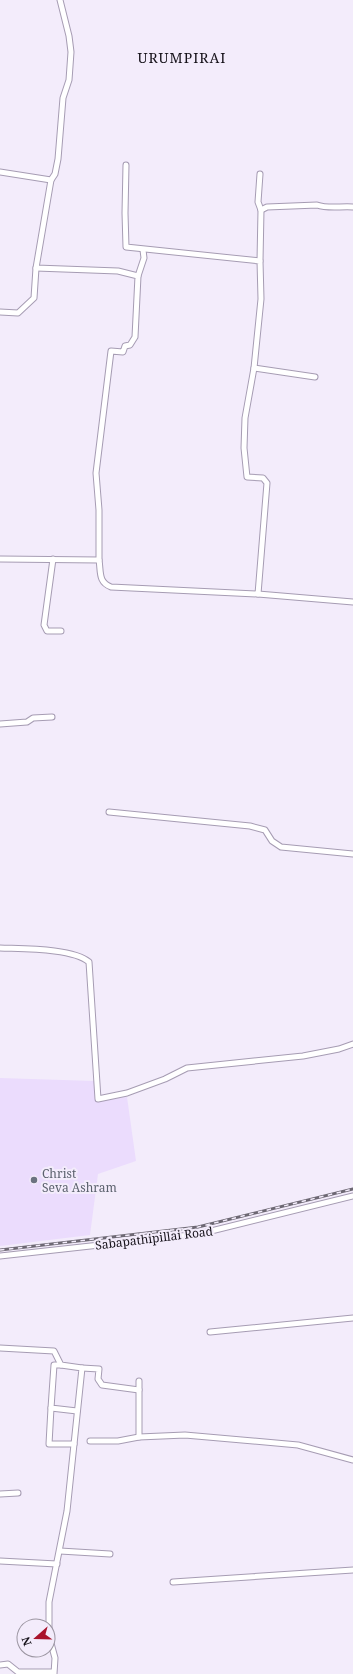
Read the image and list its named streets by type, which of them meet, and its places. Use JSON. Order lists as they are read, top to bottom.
{
  "streets": {
    "street": ["Sabapathipillai Road"]
  },
  "districts": ["URUMPIRAI"],
  "places": ["Christ Seva Ashram"],
  "north": "left"
}
